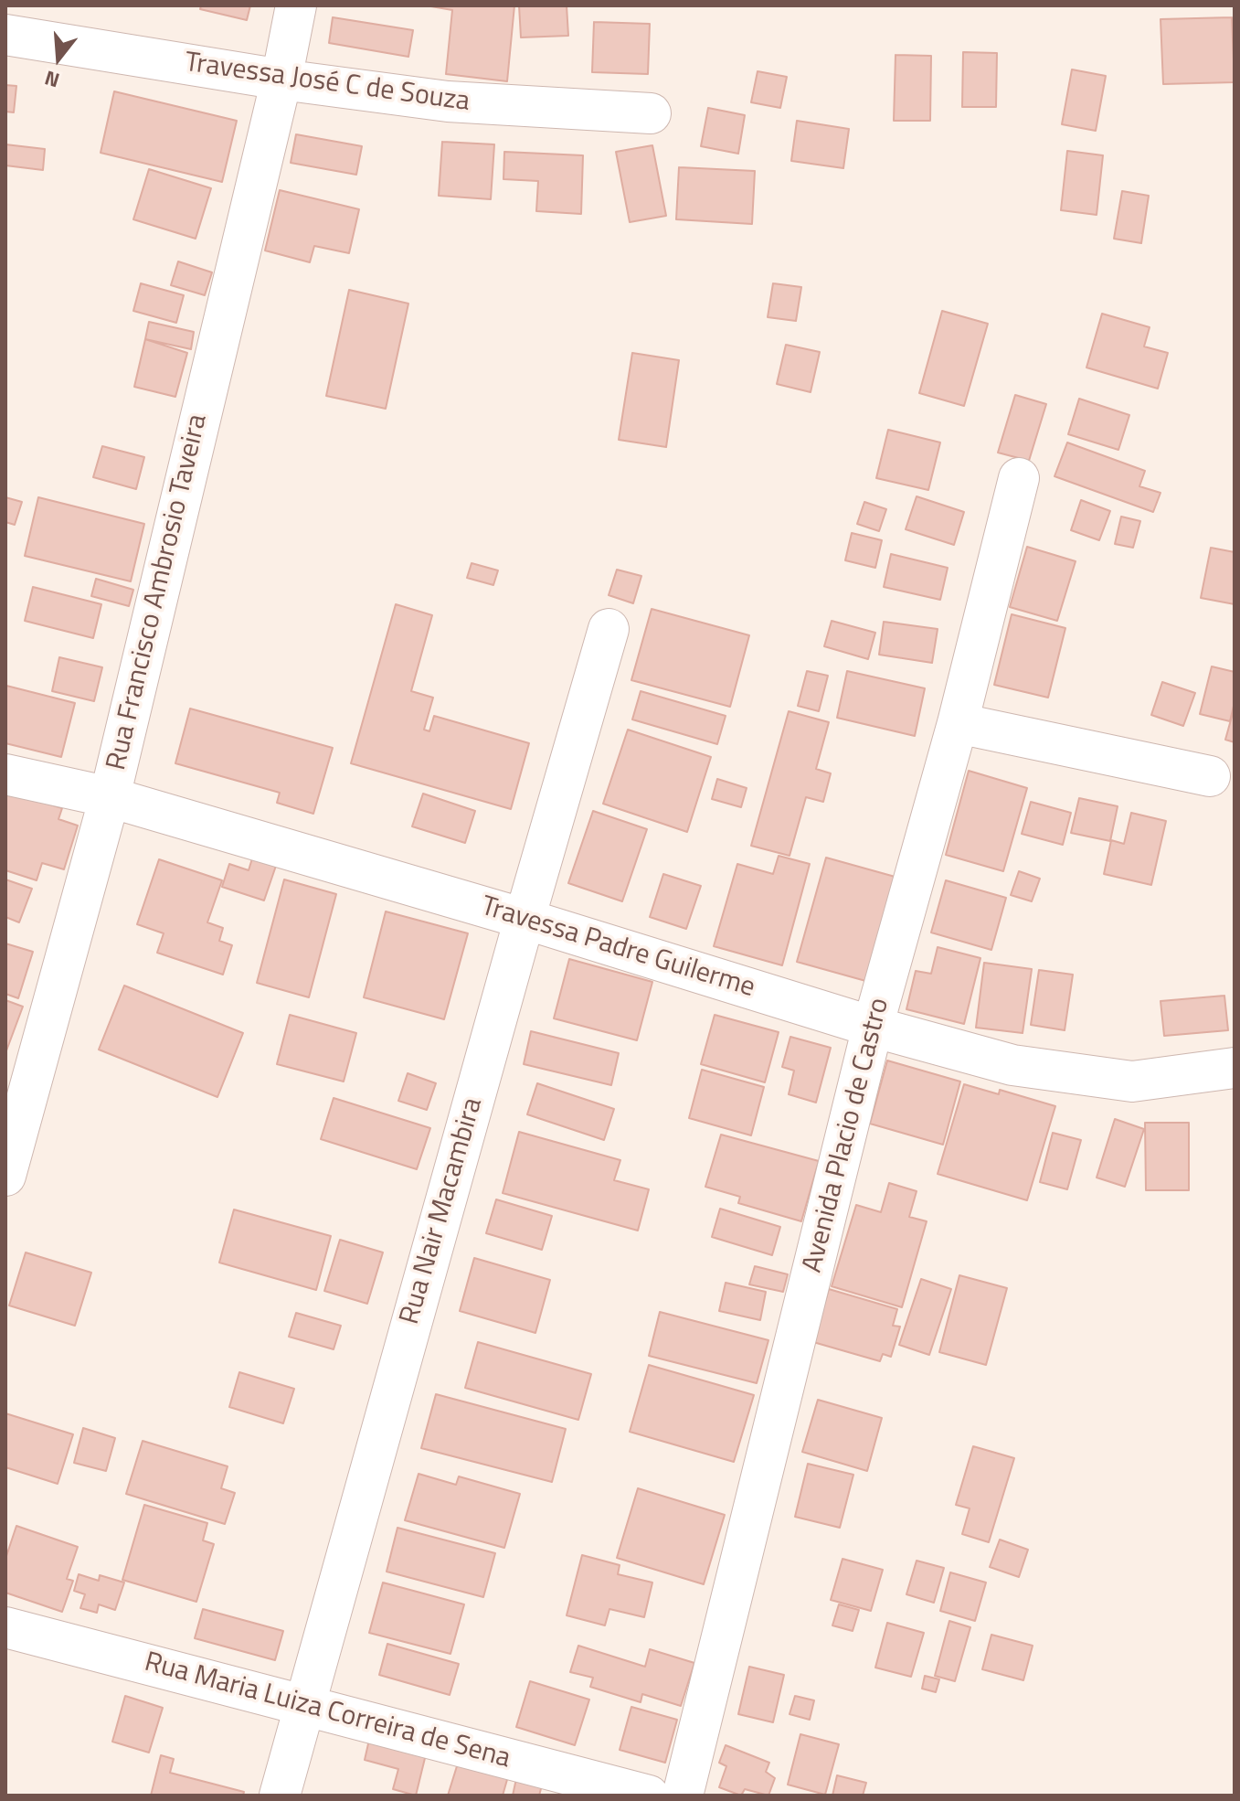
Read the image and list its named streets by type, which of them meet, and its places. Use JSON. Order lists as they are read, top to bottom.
{
  "streets": {
    "street": [
      "Travessa José C de Souza",
      "Rua Francisco Ambrosio Taveira",
      "Travessa Padre Guilerme",
      "Avenida Placio de Castro",
      "Rua Nair Macambira",
      "Rua Maria Luiza Correira de Sena"
    ]
  },
  "crossings": [
    ["Travessa José C de Souza", "Rua Francisco Ambrosio Taveira"],
    ["Rua Francisco Ambrosio Taveira", "Travessa Padre Guilerme"],
    ["Travessa Padre Guilerme", "Avenida Placio de Castro"],
    ["Travessa Padre Guilerme", "Rua Nair Macambira"],
    ["Rua Nair Macambira", "Rua Maria Luiza Correira de Sena"]
  ],
  "north": "bottom"
}
